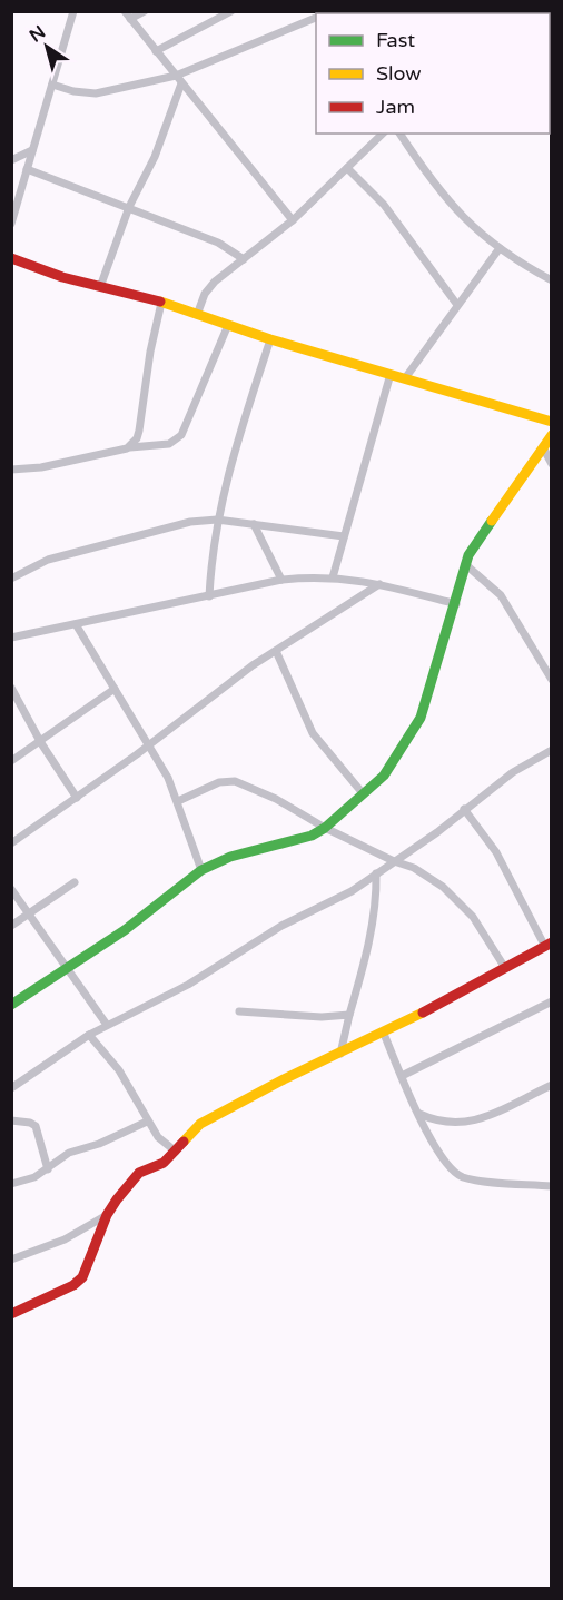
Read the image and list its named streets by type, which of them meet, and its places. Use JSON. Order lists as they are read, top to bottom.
{
  "legend": ["Fast", "Slow", "Jam"],
  "north": "top left"
}
